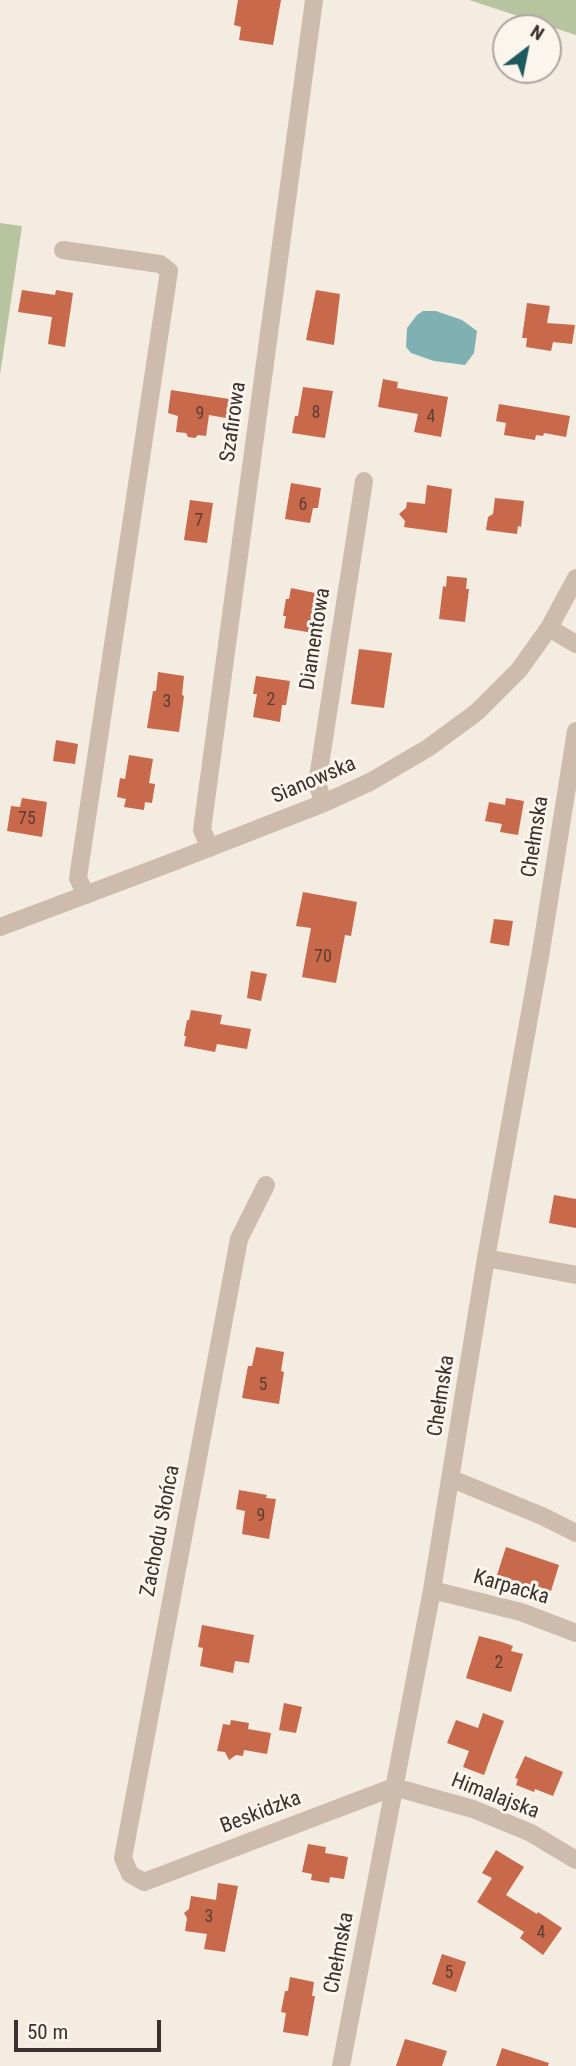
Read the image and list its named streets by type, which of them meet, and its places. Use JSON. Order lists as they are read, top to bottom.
{
  "streets": {
    "street": [
      "Szafirowa",
      "Diamentowa",
      "Sianowska",
      "Chełmska",
      "Zachodu Słońca",
      "Karpacka",
      "Himalajska",
      "Beskidzka"
    ]
  },
  "crossings": [
    ["Szafirowa", "Sianowska"],
    ["Diamentowa", "Sianowska"],
    ["Chełmska", "Karpacka"],
    ["Chełmska", "Himalajska"],
    ["Chełmska", "Beskidzka"],
    ["Zachodu Słońca", "Beskidzka"],
    ["Himalajska", "Beskidzka"]
  ],
  "house_numbers": [
    "8",
    "9",
    "4",
    "6",
    "7",
    "2",
    "3",
    "75",
    "70",
    "5",
    "9",
    "2",
    "3",
    "4",
    "5"
  ],
  "scale_bar": "50 m",
  "north": "top right"
}
